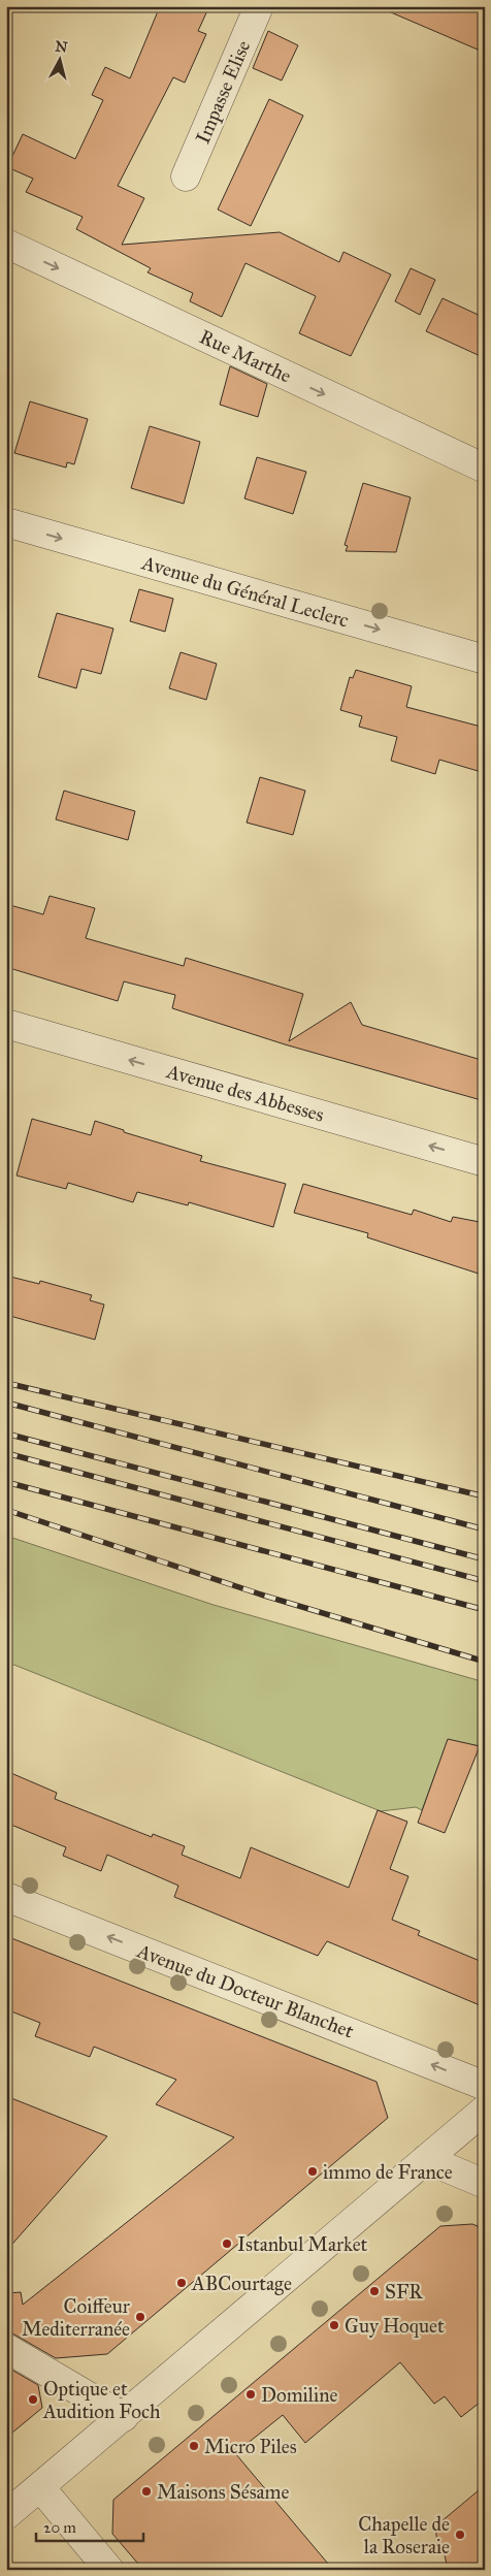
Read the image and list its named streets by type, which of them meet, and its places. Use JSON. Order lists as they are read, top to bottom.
{
  "streets": {
    "street": [
      "Impasse Elise",
      "Rue Marthe",
      "Avenue du Général Leclerc",
      "Avenue des Abbesses",
      "Avenue du Docteur Blanchet"
    ]
  },
  "one_way": [
    "Rue Marthe",
    "Avenue du Général Leclerc",
    "Avenue des Abbesses",
    "Avenue du Docteur Blanchet"
  ],
  "places": [
    "immo de France",
    "Istanbul Market",
    "ABCourtage",
    "SFR",
    "Coiffeur Mediterranée",
    "Guy Hoquet",
    "Domiline",
    "Optique et Audition Foch",
    "Micro Piles",
    "Maisons Sésame",
    "Chapelle de la Roseraie"
  ],
  "scale_bar": "20 m",
  "north": "top"
}
